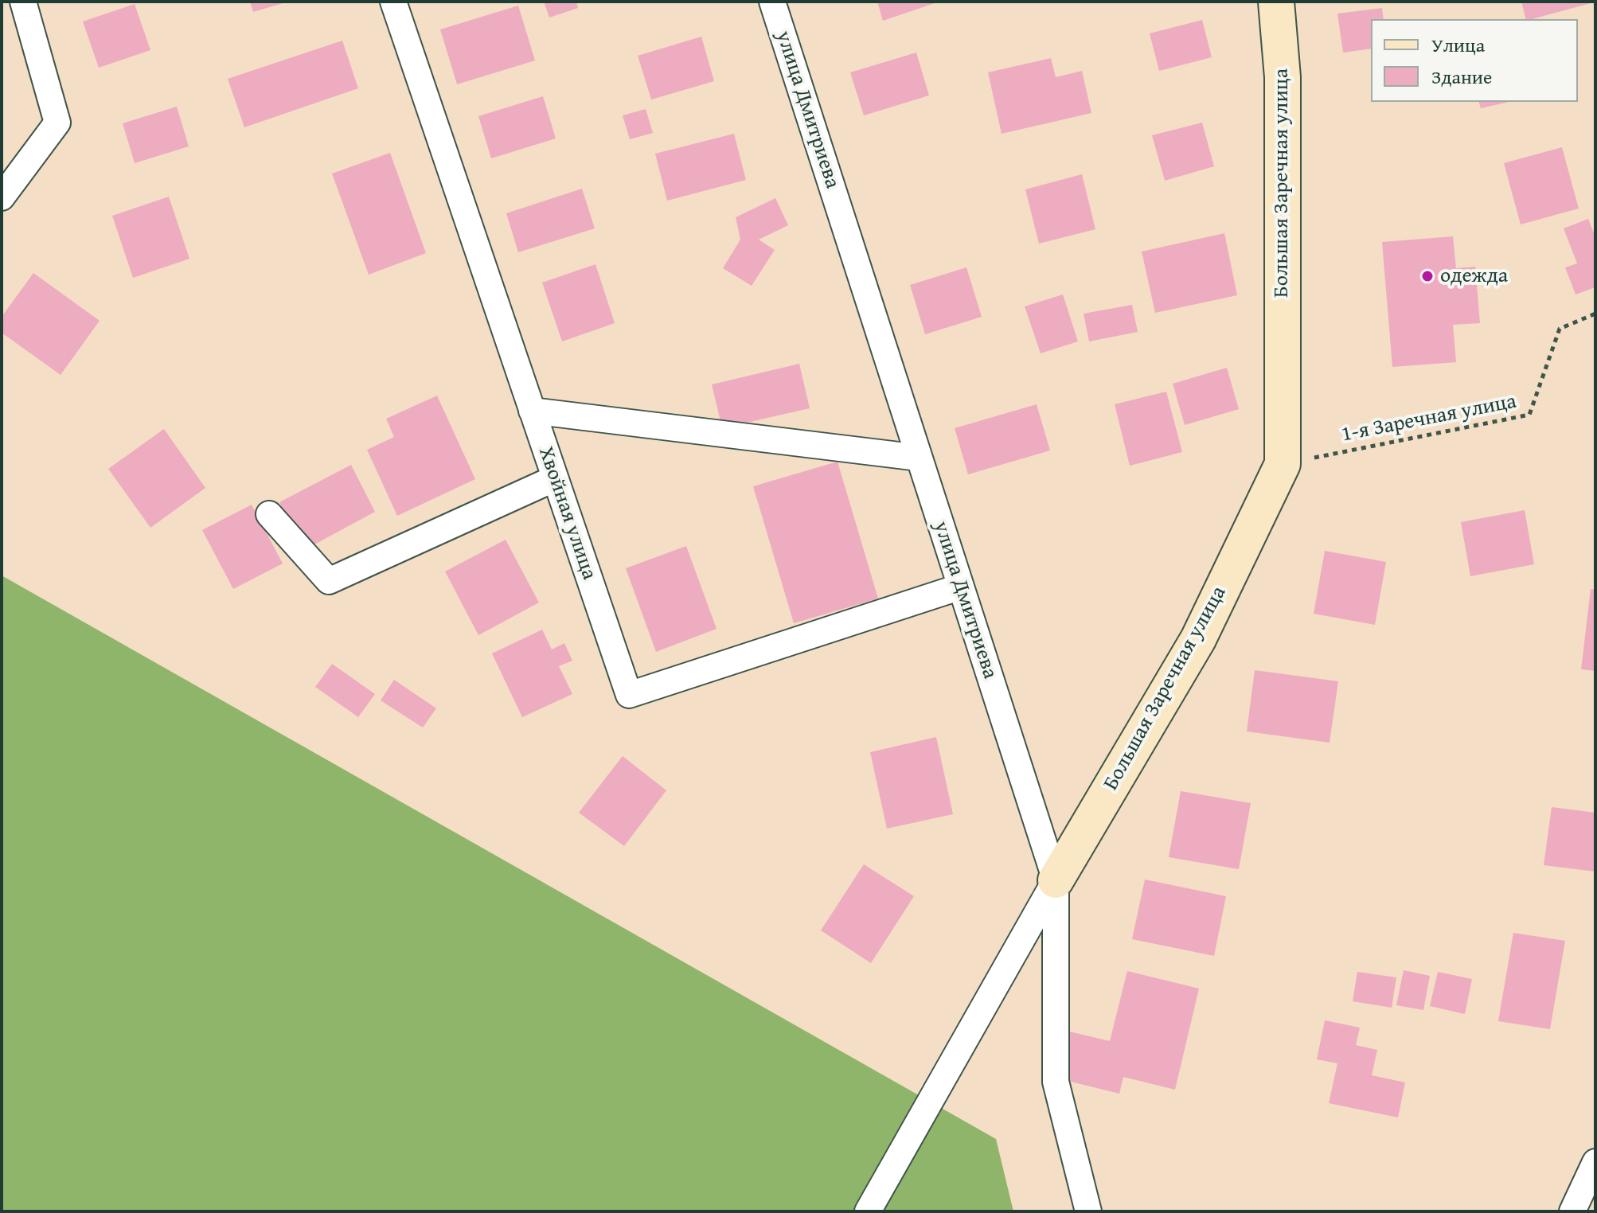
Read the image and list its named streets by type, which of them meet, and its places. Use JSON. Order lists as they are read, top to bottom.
{
  "streets": {
    "street": ["улица Дмитриева", "Большая Заречная улица", "Хвойная улица"],
    "path": ["1-я Заречная улица"]
  },
  "crossings": [
    ["улица Дмитриева", "Большая Заречная улица"],
    ["улица Дмитриева", "Хвойная улица"],
    ["Большая Заречная улица", "1-я Заречная улица"]
  ],
  "places": ["одежда"],
  "legend": ["Улица", "Здание"]
}
